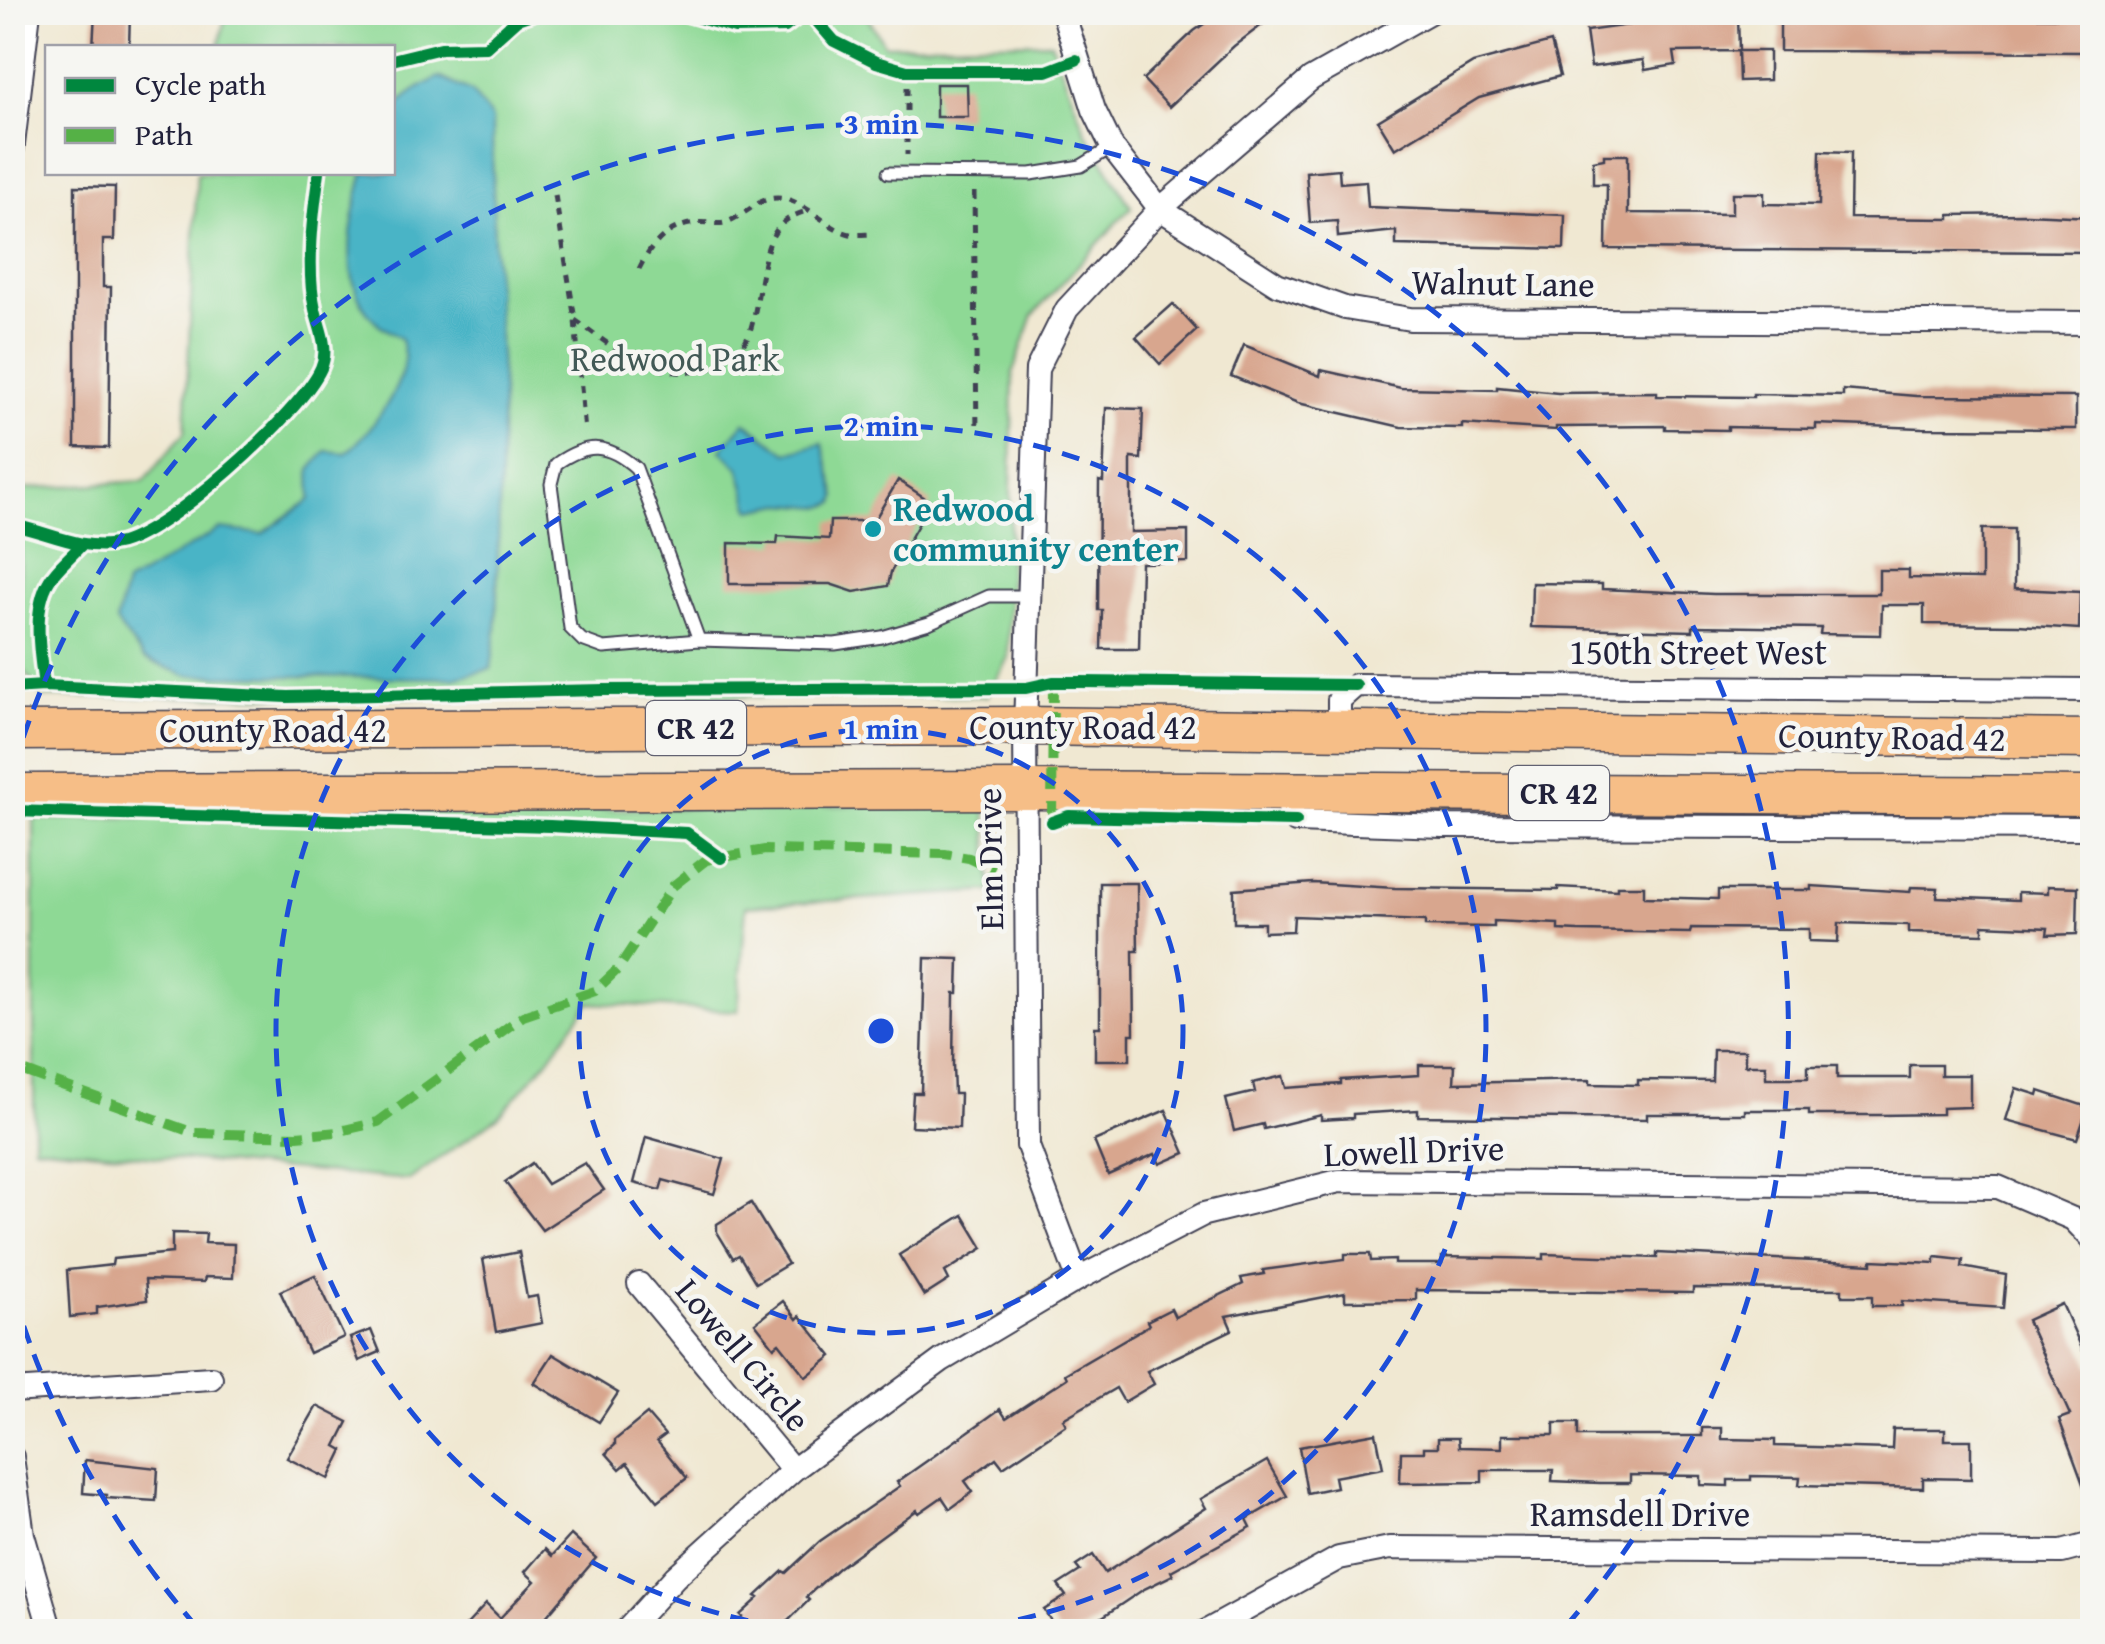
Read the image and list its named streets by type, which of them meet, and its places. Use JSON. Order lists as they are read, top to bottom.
{
  "streets": {
    "highway": ["County Road 42", "CR 42"],
    "street": [
      "Walnut Lane",
      "150th Street West",
      "Elm Drive",
      "Lowell Drive",
      "Lowell Circle",
      "Ramsdell Drive"
    ]
  },
  "crossings": [
    ["Walnut Lane", "Elm Drive"],
    ["150th Street West", "County Road 42"],
    ["County Road 42", "Elm Drive"],
    ["Elm Drive", "Lowell Drive"],
    ["Lowell Drive", "Lowell Circle"]
  ],
  "parks": ["Redwood Park"],
  "places": ["Redwood community center"],
  "legend": ["Cycle path", "Path"],
  "rings": ["3 min", "2 min", "1 min"]
}
